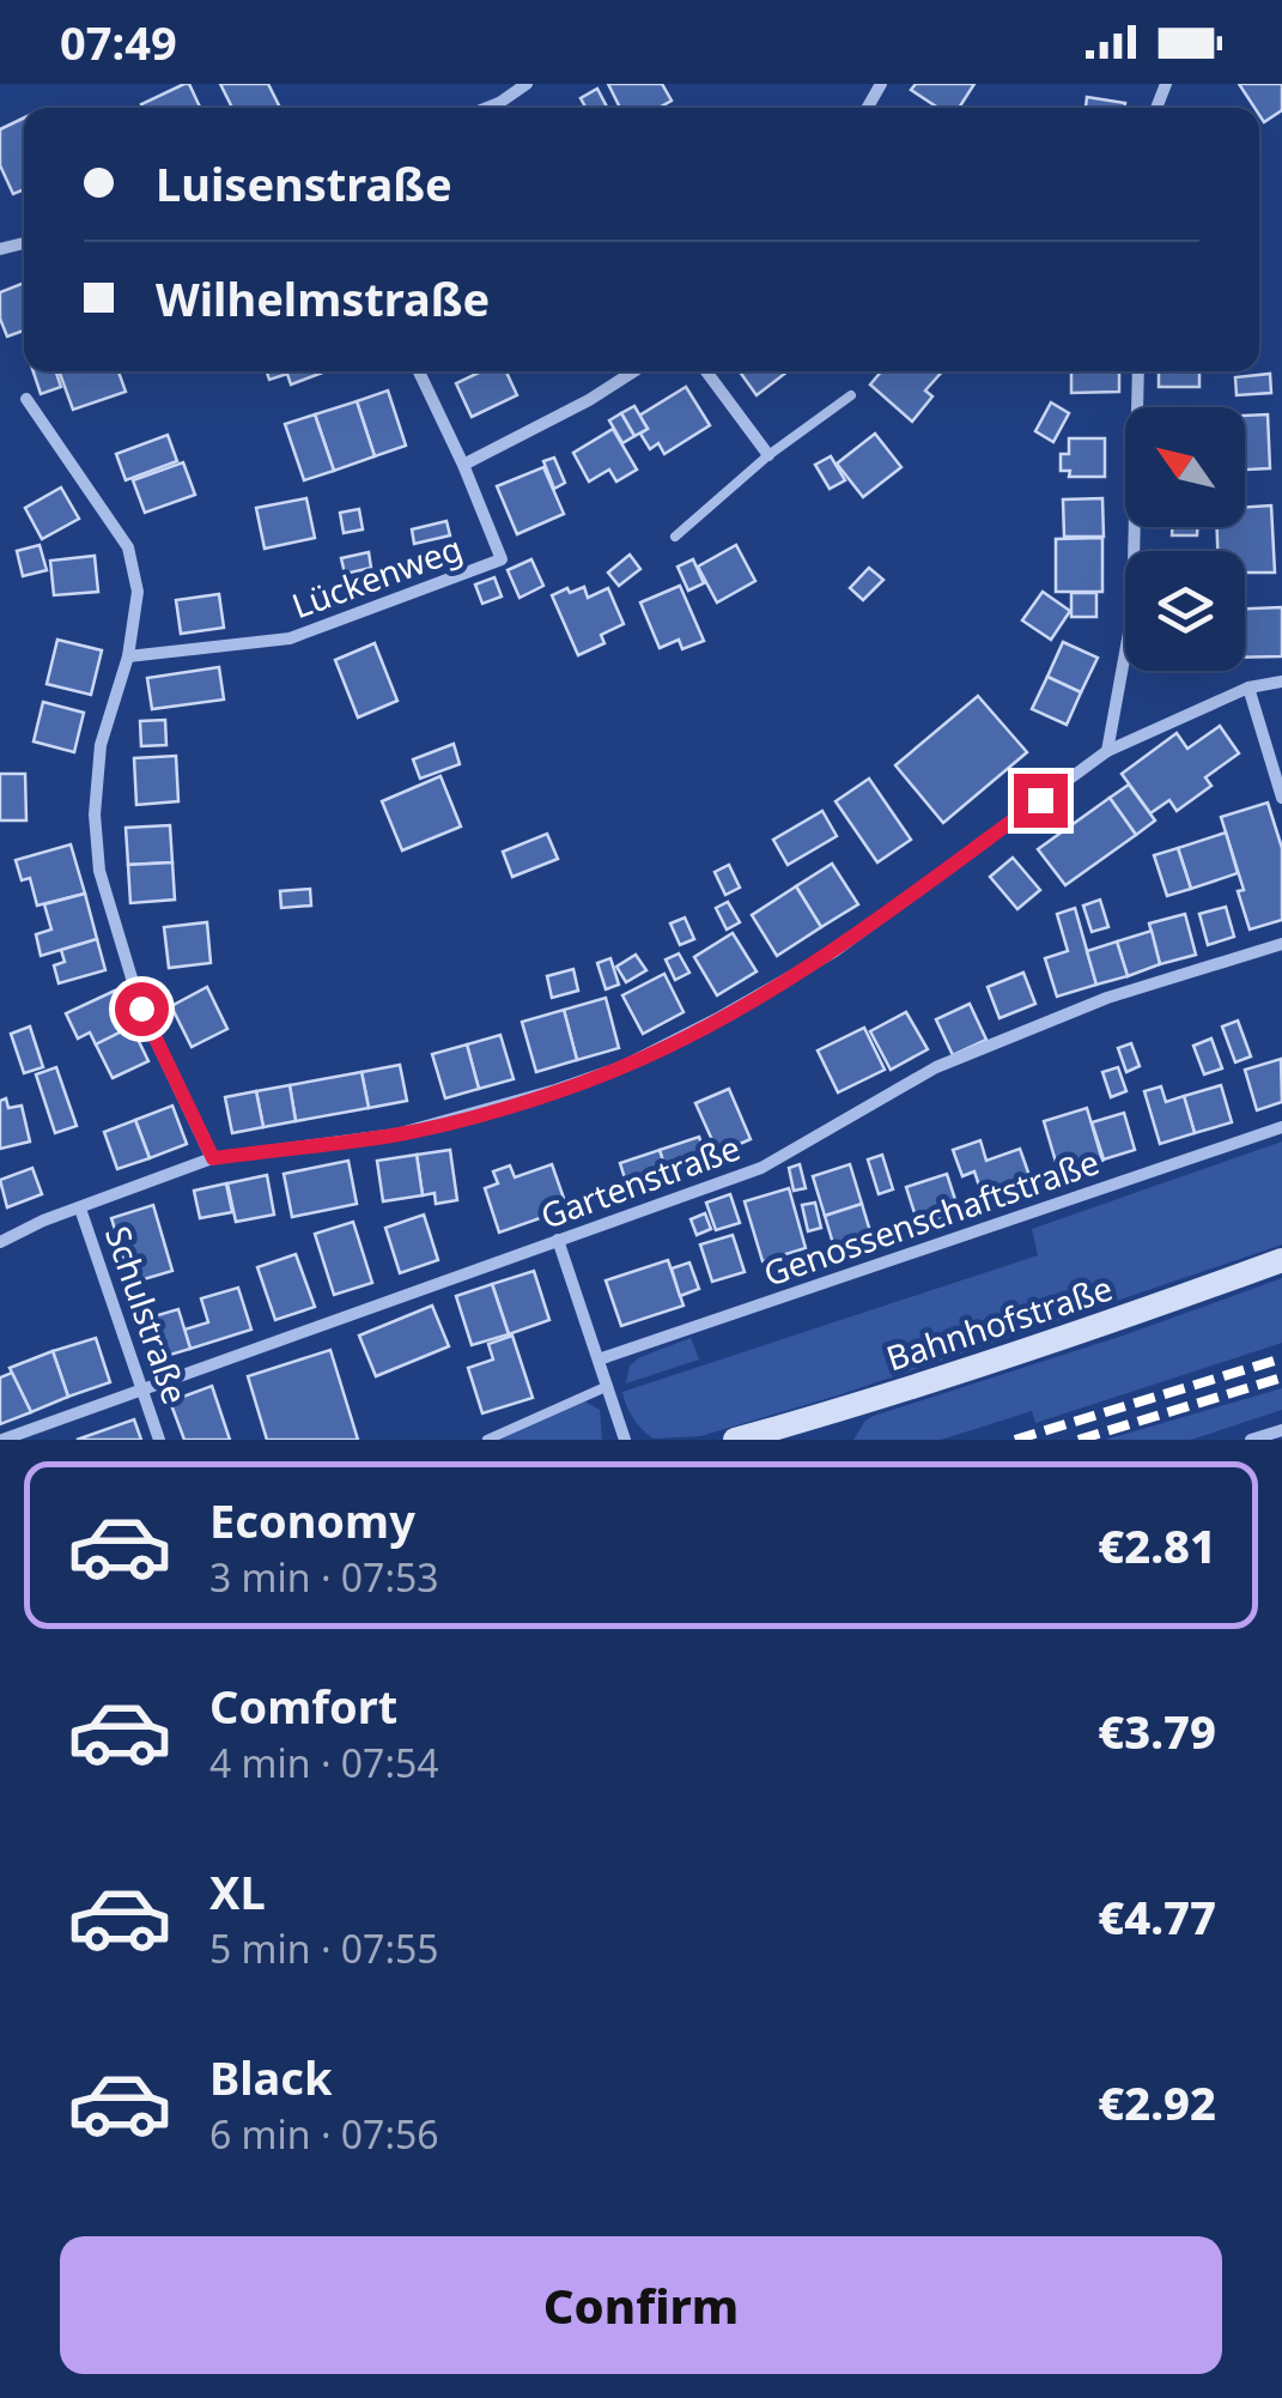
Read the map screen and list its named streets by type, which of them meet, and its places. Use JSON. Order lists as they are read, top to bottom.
{
  "streets": {
    "main road": ["Bahnhofstraße"],
    "street": [
      "Lückenweg",
      "Gartenstraße",
      "Genossenschaftstraße",
      "Schulstraße"
    ]
  },
  "crossings": [
    ["Gartenstraße", "Schulstraße"]
  ],
  "north": "top left",
  "page": {
    "status": "07:49",
    "banner": ["Luisenstraße", "Wilhelmstraße"],
    "list": [
      {
        "name": "Economy",
        "note": "3 min · 07:53",
        "value": "€2.81"
      },
      {
        "name": "Comfort",
        "note": "4 min · 07:54",
        "value": "€3.79"
      },
      {
        "name": "XL",
        "note": "5 min · 07:55",
        "value": "€4.77"
      },
      {
        "name": "Black",
        "note": "6 min · 07:56",
        "value": "€2.92"
      }
    ],
    "buttons": "Confirm"
  }
}
